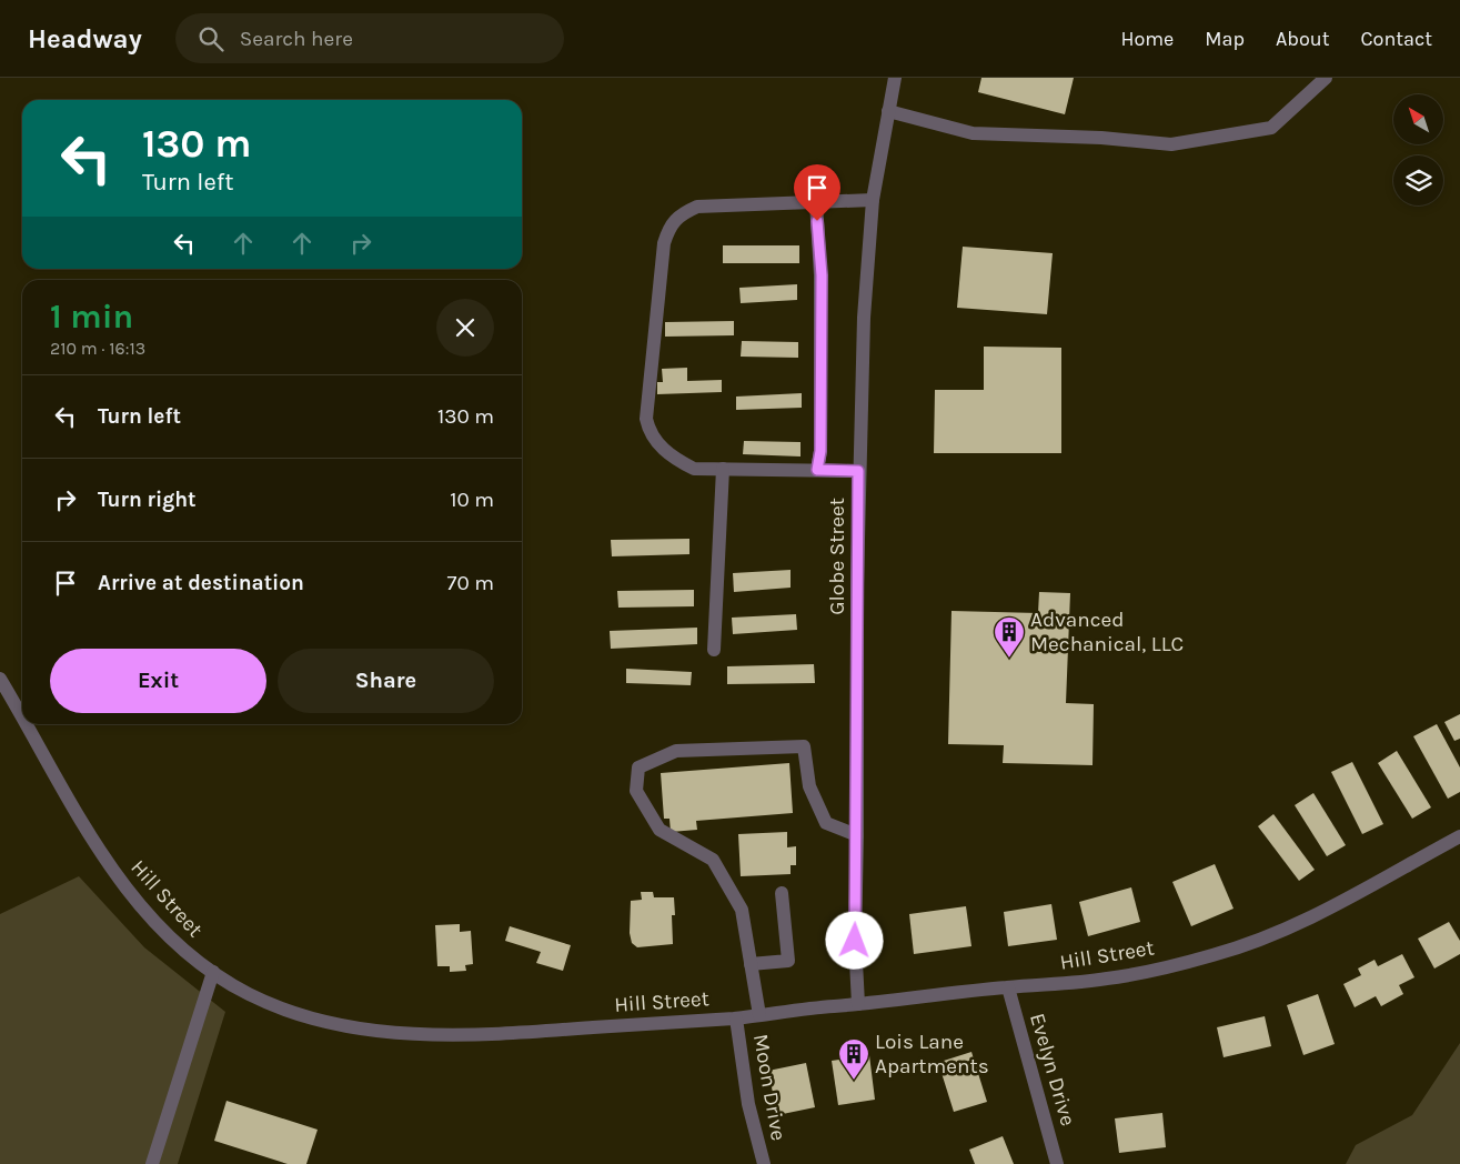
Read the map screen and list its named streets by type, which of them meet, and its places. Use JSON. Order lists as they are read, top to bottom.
{
  "streets": {
    "street": [
      "Globe Street",
      "Hill Street",
      "Evelyn Drive",
      "Moon Drive"
    ]
  },
  "crossings": [
    ["Globe Street", "Hill Street"],
    ["Hill Street", "Evelyn Drive"],
    ["Hill Street", "Moon Drive"]
  ],
  "places": {
    "building": ["Advanced Mechanical, LLC", "Lois Lane Apartments"]
  },
  "north": "top left",
  "page": {
    "header": "Headway",
    "search": "Search here",
    "nav": [
      "Home",
      "Map",
      "About",
      "Contact"
    ],
    "turn": ["130 m", "Turn left"],
    "heading": ["1 min", "210 m · 16:13"],
    "list": [
      {
        "name": "Turn left",
        "value": "130 m"
      },
      {
        "name": "Turn right",
        "value": "10 m"
      },
      {
        "name": "Arrive at destination",
        "value": "70 m"
      }
    ],
    "buttons": ["Exit", "Share"]
  }
}
